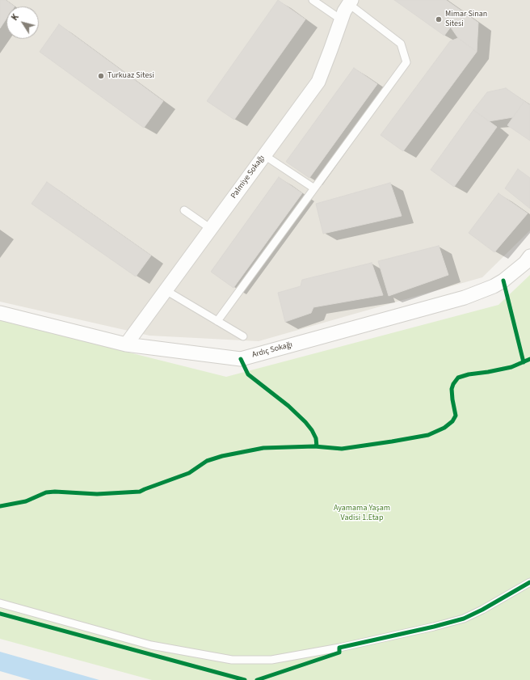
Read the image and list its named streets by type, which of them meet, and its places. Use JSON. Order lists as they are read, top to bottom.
{
  "streets": {
    "street": ["Palmiye Sokağı", "Ardıç Sokağı"]
  },
  "crossings": [
    ["Palmiye Sokağı", "Ardıç Sokağı"]
  ],
  "parks": ["Ayamama Yaşam Vadisi 1.Etap"],
  "places": ["Mimar Sinan Sitesi", "Turkuaz Sitesi"],
  "north": "top left"
}
